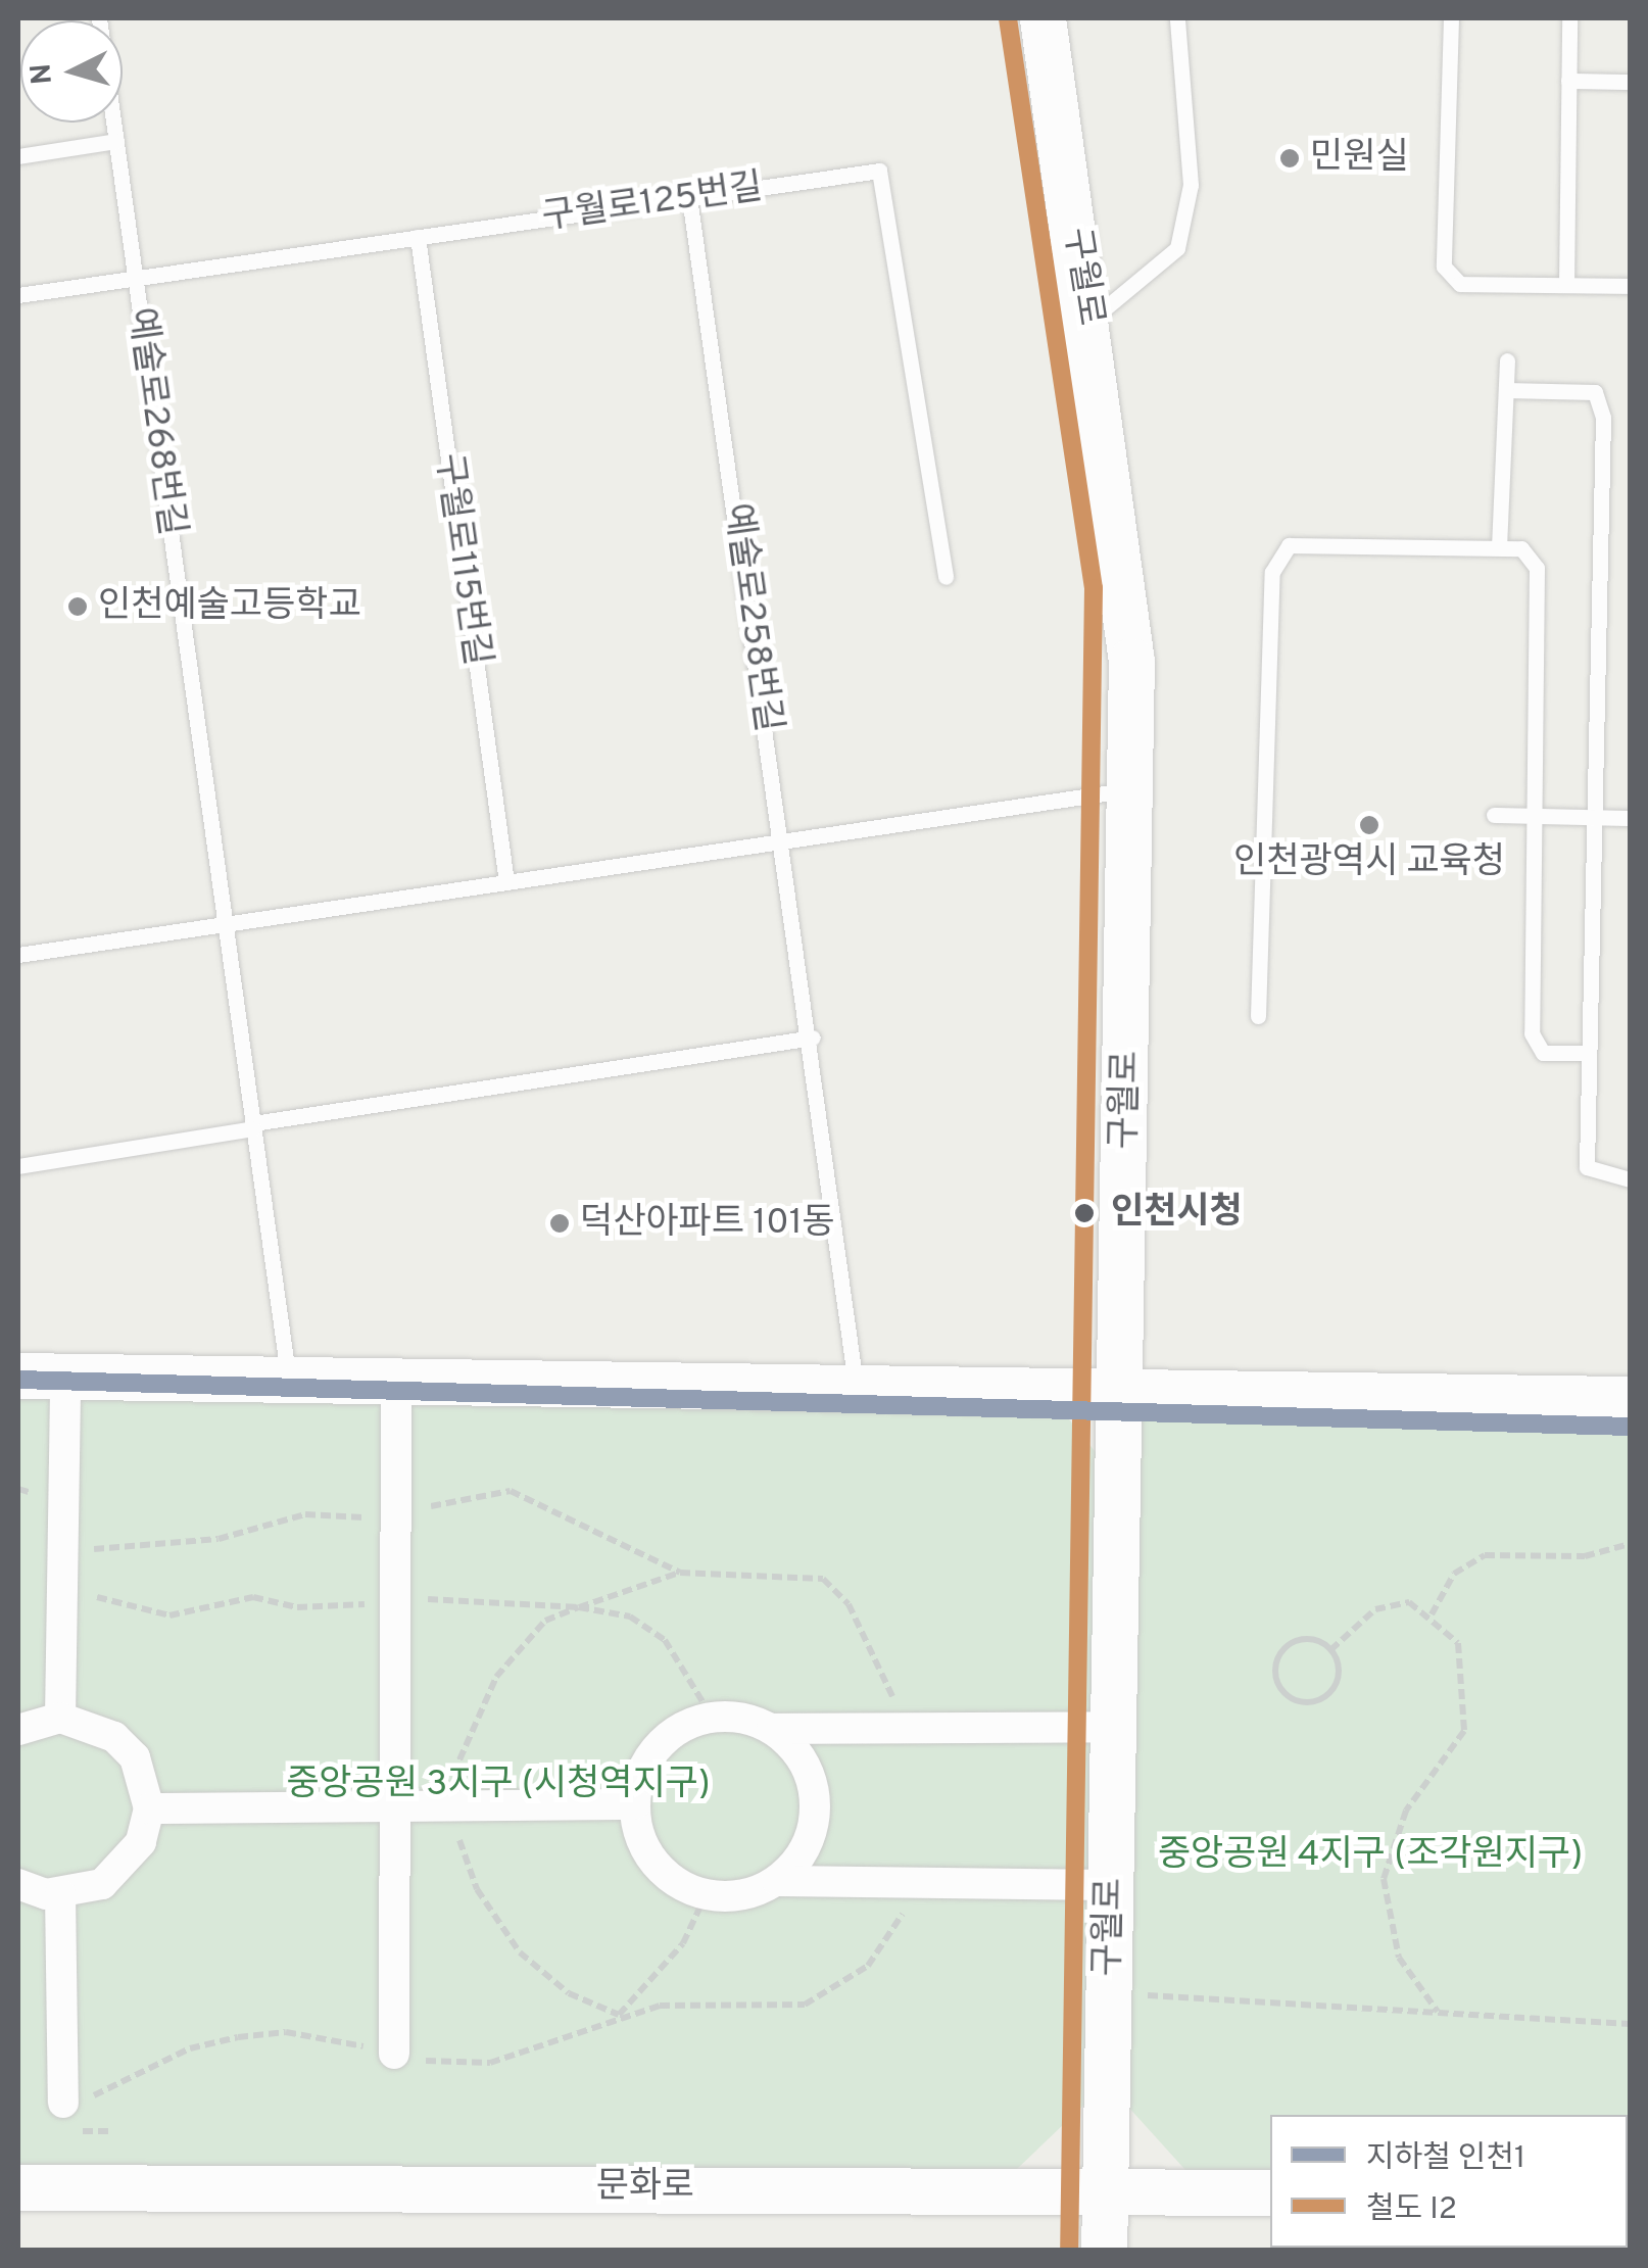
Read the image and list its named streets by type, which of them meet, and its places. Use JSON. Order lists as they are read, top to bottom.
{
  "streets": {
    "main road": ["구월로", "문화로"],
    "lane": [
      "구월로125번길",
      "예술로268번길",
      "구월로115번길",
      "예술로258번길"
    ]
  },
  "crossings": [
    ["구월로125번길", "예술로268번길"],
    ["구월로125번길", "구월로115번길"],
    ["구월로125번길", "예술로258번길"],
    ["구월로", "문화로"]
  ],
  "parks": ["중앙공원 3지구 (시청역지구)", "중앙공원 4지구 (조각원지구)"],
  "places": [
    "민원실",
    "인천예술고등학교",
    "인천광역시 교육청",
    "인천시청",
    "덕산아파트 101동"
  ],
  "lines": ["rail line I2", "metro line 인천1"],
  "legend": ["지하철 인천1", "철도 I2"],
  "north": "left"
}
